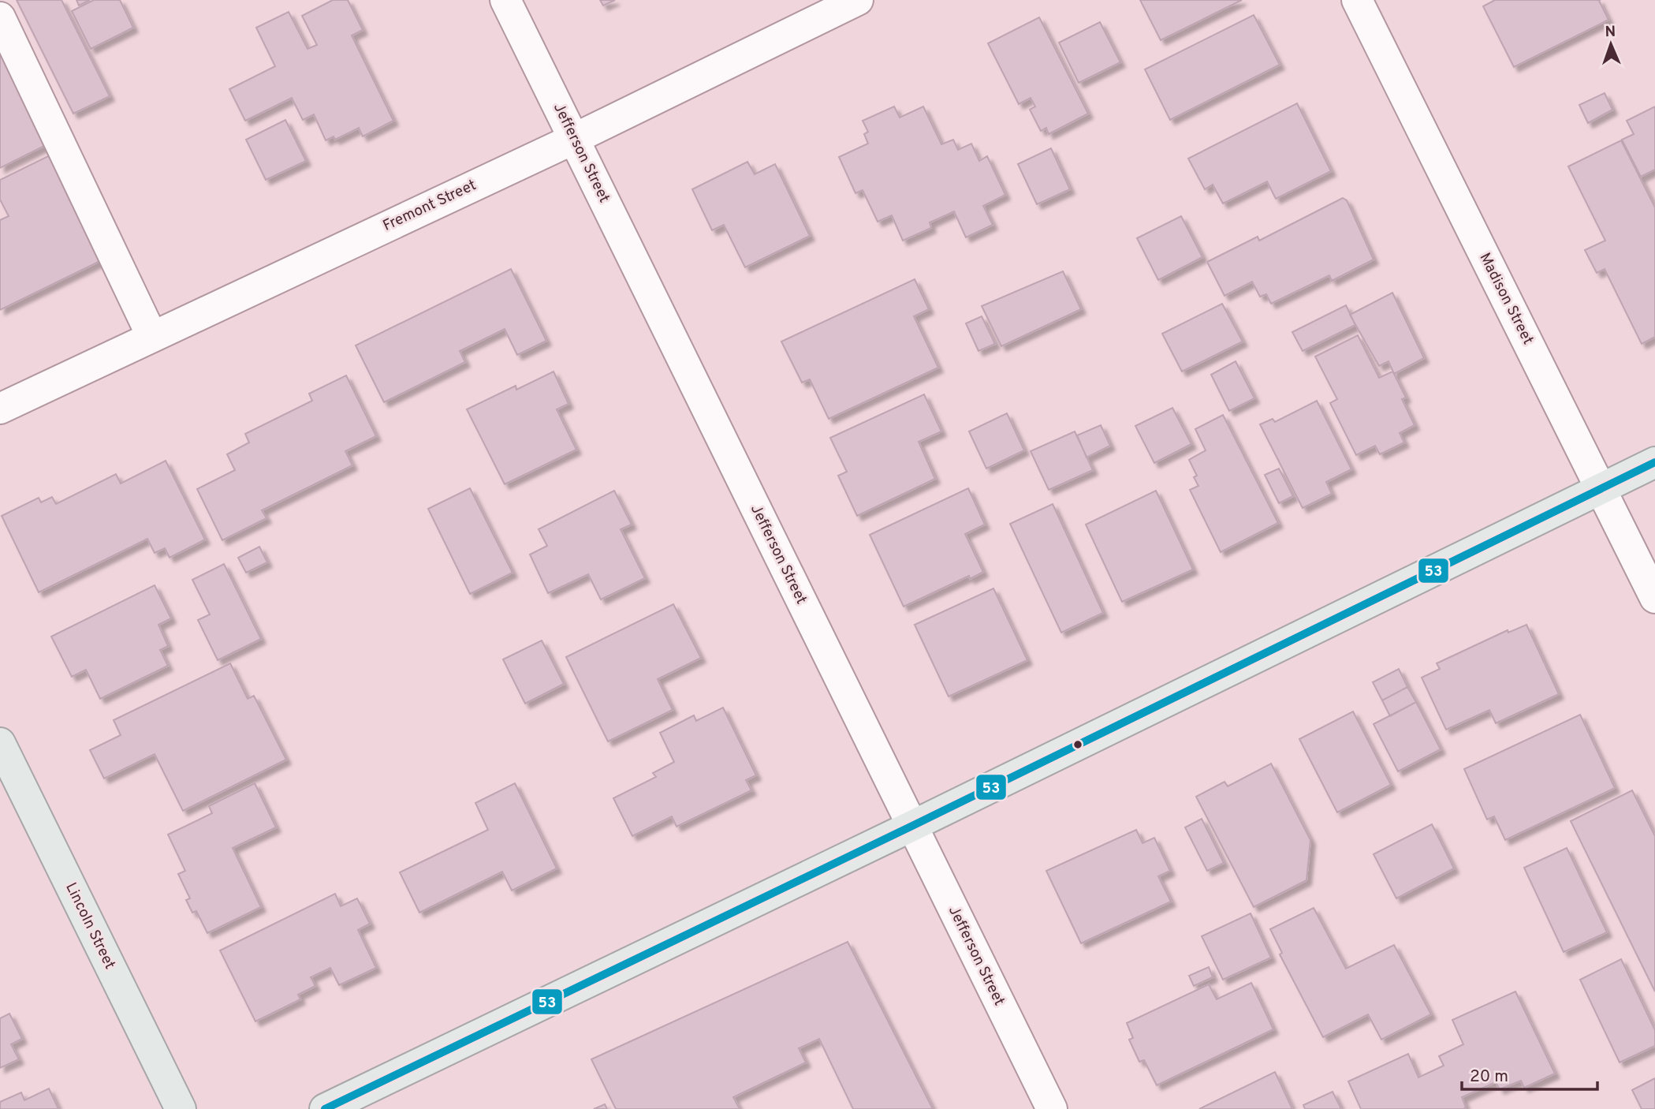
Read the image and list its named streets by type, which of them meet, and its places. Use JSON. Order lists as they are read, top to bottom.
{
  "streets": {
    "main road": ["Lincoln Street"],
    "street": ["Jefferson Street", "Fremont Street", "Madison Street"]
  },
  "crossings": [
    ["Jefferson Street", "Fremont Street"]
  ],
  "lines": ["transit line 53"],
  "scale_bar": "20 m",
  "north": "top"
}
